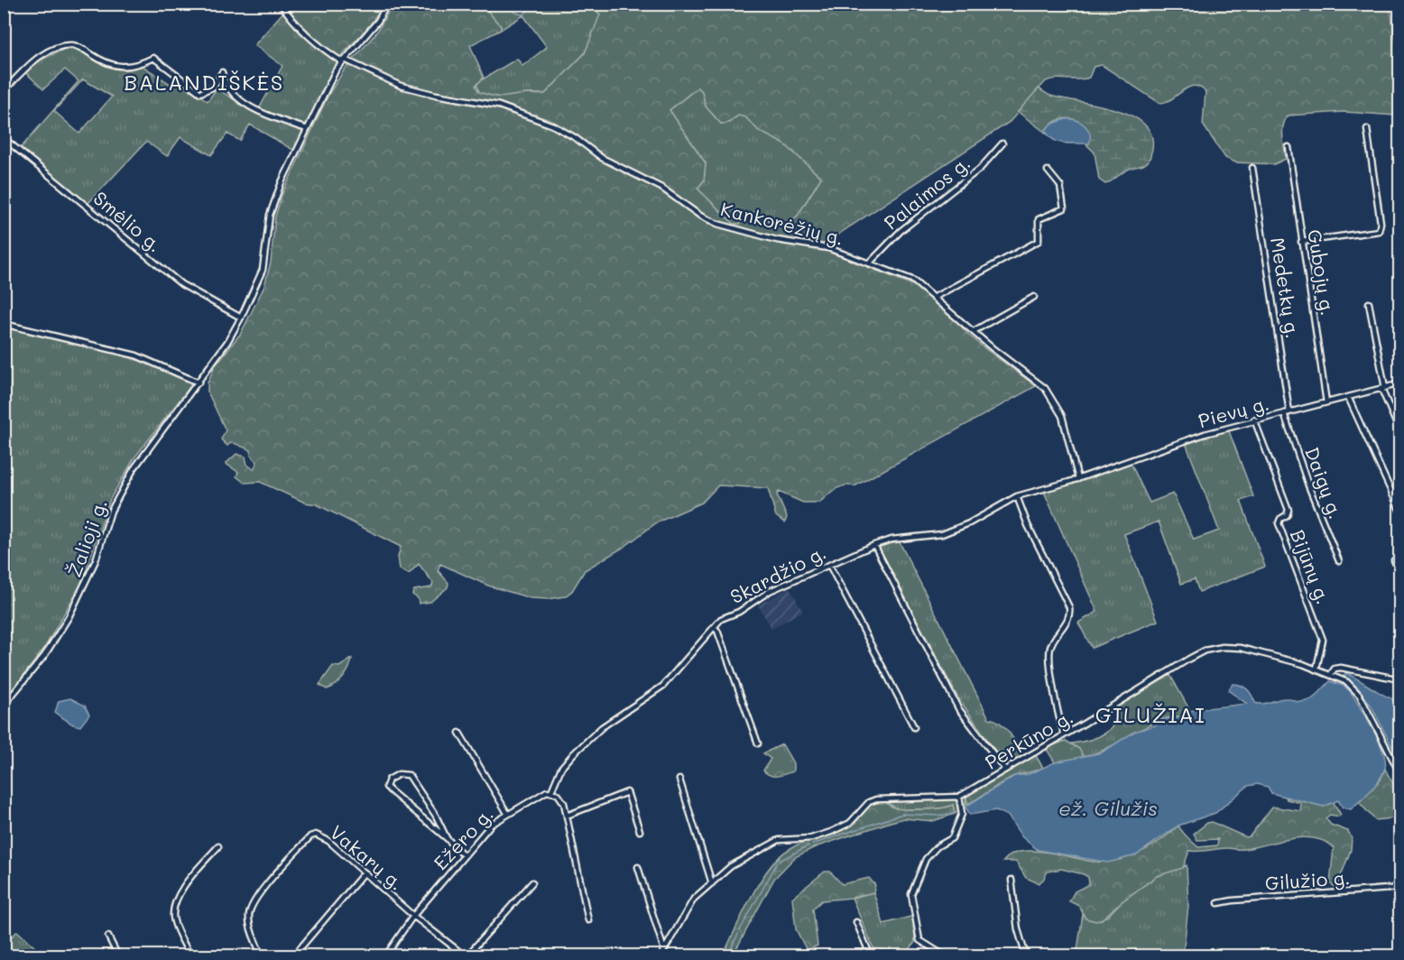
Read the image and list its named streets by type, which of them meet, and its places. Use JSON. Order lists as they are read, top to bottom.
{
  "streets": {
    "street": [
      "Palaimos g.",
      "Smėlio g.",
      "Kankorėžių g.",
      "Gubojų g.",
      "Medetkų g.",
      "Pievų g.",
      "Daigų g.",
      "Žalioji g.",
      "Bijūnų g.",
      "Skardžio g.",
      "Perkūno g.",
      "Ežero g.",
      "Vakarų g.",
      "Gilužio g."
    ]
  },
  "crossings": [
    ["Palaimos g.", "Kankorėžių g."],
    ["Smėlio g.", "Žalioji g."],
    ["Kankorėžių g.", "Pievų g."],
    ["Kankorėžių g.", "Žalioji g."],
    ["Kankorėžių g.", "Skardžio g."],
    ["Gubojų g.", "Pievų g."],
    ["Medetkų g.", "Pievų g."],
    ["Medetkų g.", "Daigų g."],
    ["Pievų g.", "Daigų g."],
    ["Pievų g.", "Bijūnų g."],
    ["Pievų g.", "Skardžio g."],
    ["Bijūnų g.", "Perkūno g."],
    ["Skardžio g.", "Ežero g."],
    ["Ežero g.", "Vakarų g."]
  ],
  "districts": ["BALANDIŠKĖS", "GILUŽIAI"],
  "water": ["ež. Gilužis"]
}
